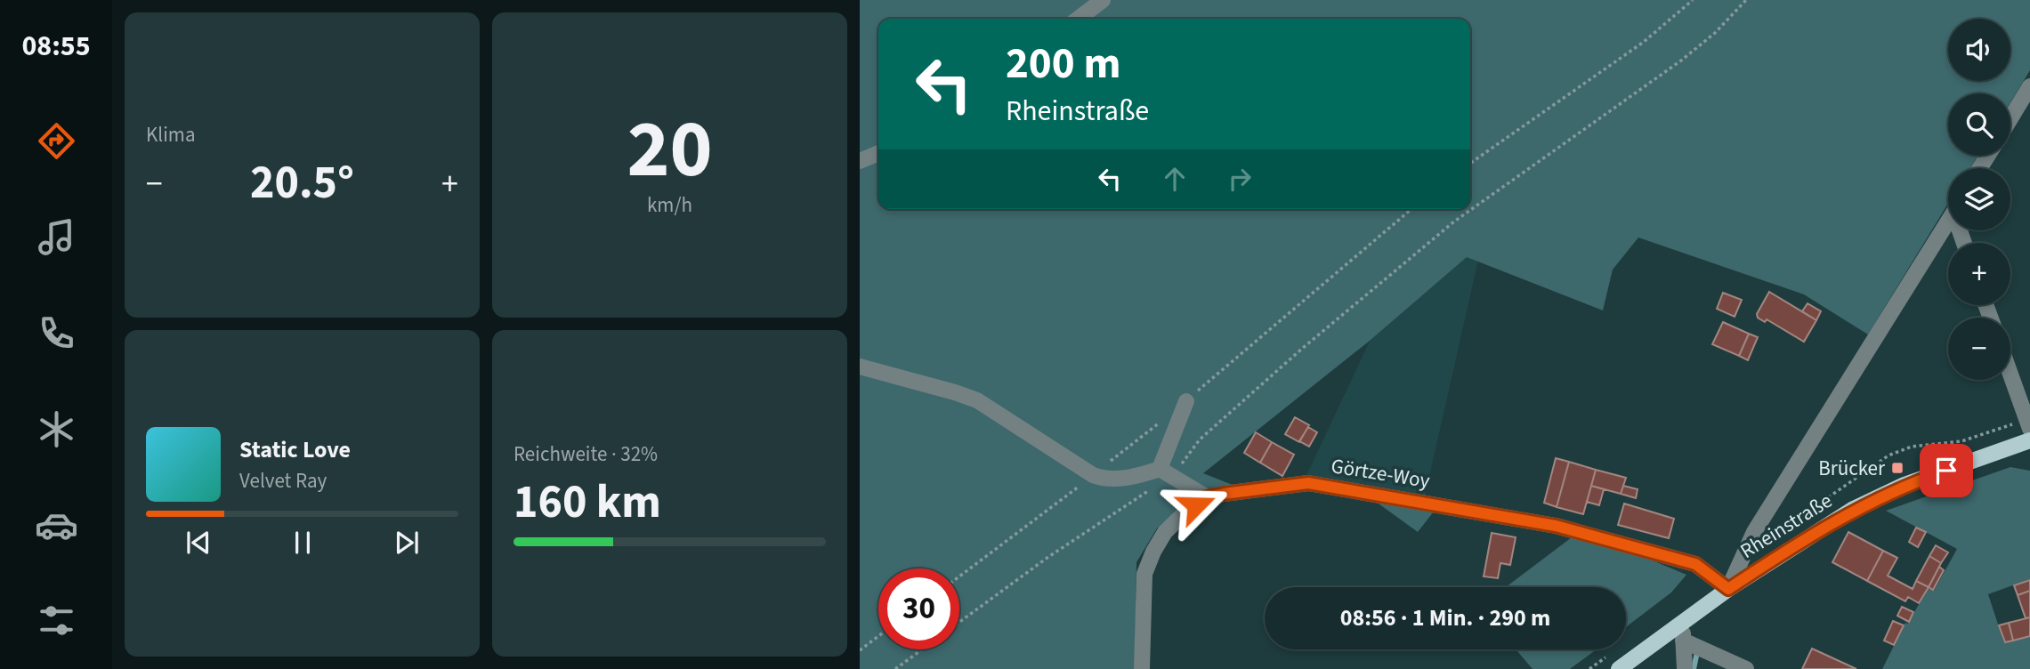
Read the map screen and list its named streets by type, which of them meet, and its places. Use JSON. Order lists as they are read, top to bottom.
{
  "streets": {
    "main road": ["Rheinstraße"],
    "street": ["Görtze-Woy"]
  },
  "crossings": [
    ["Görtze-Woy", "Rheinstraße"]
  ],
  "places": {
    "transit": ["Brücker"]
  },
  "page": {
    "tabs": "08:55",
    "tile": [
      "Klima",
      ["20", "km/h"],
      ["Reichweite · 32%", "160 km"]
    ],
    "map_buttons": ["+", "−"],
    "turn": ["200 m", "Rheinstraße"],
    "heat": ["−", "20.5°", "+"],
    "song": ["Static Love", "Velvet Ray"],
    "limit": "30",
    "trip": "08:56 · 1 Min. · 290 m"
  }
}
